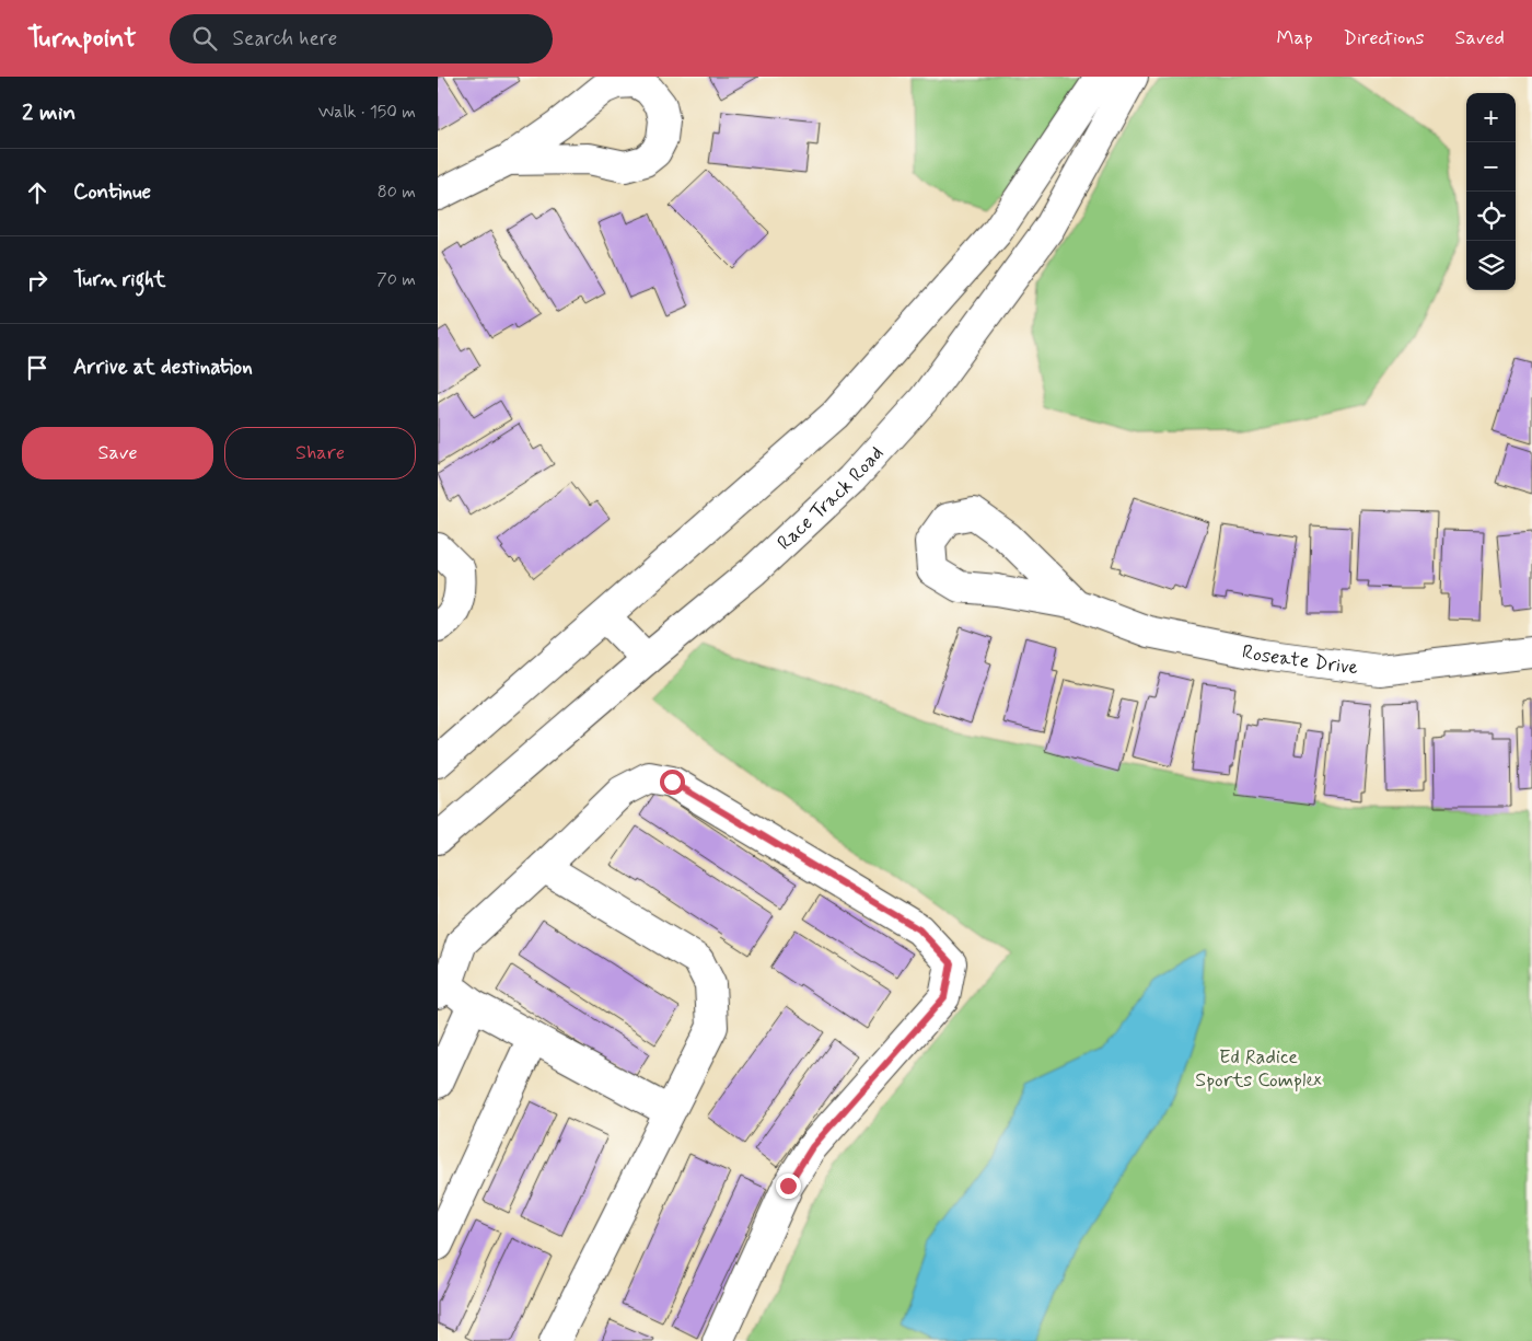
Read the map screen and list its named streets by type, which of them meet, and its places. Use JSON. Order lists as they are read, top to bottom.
{
  "streets": {
    "main road": ["Race Track Road", "Roseate Drive"]
  },
  "parks": ["Ed Radice Sports Complex"],
  "page": {
    "header": "Turnpoint",
    "search": "Search here",
    "nav": ["Map", "Directions", "Saved"],
    "heading": ["2 min", "Walk · 150 m"],
    "map_buttons": ["+", "−"],
    "list": [
      ["Continue", "80 m"],
      ["Turn right", "70 m"],
      "Arrive at destination"
    ],
    "buttons": ["Save", "Share"]
  }
}
